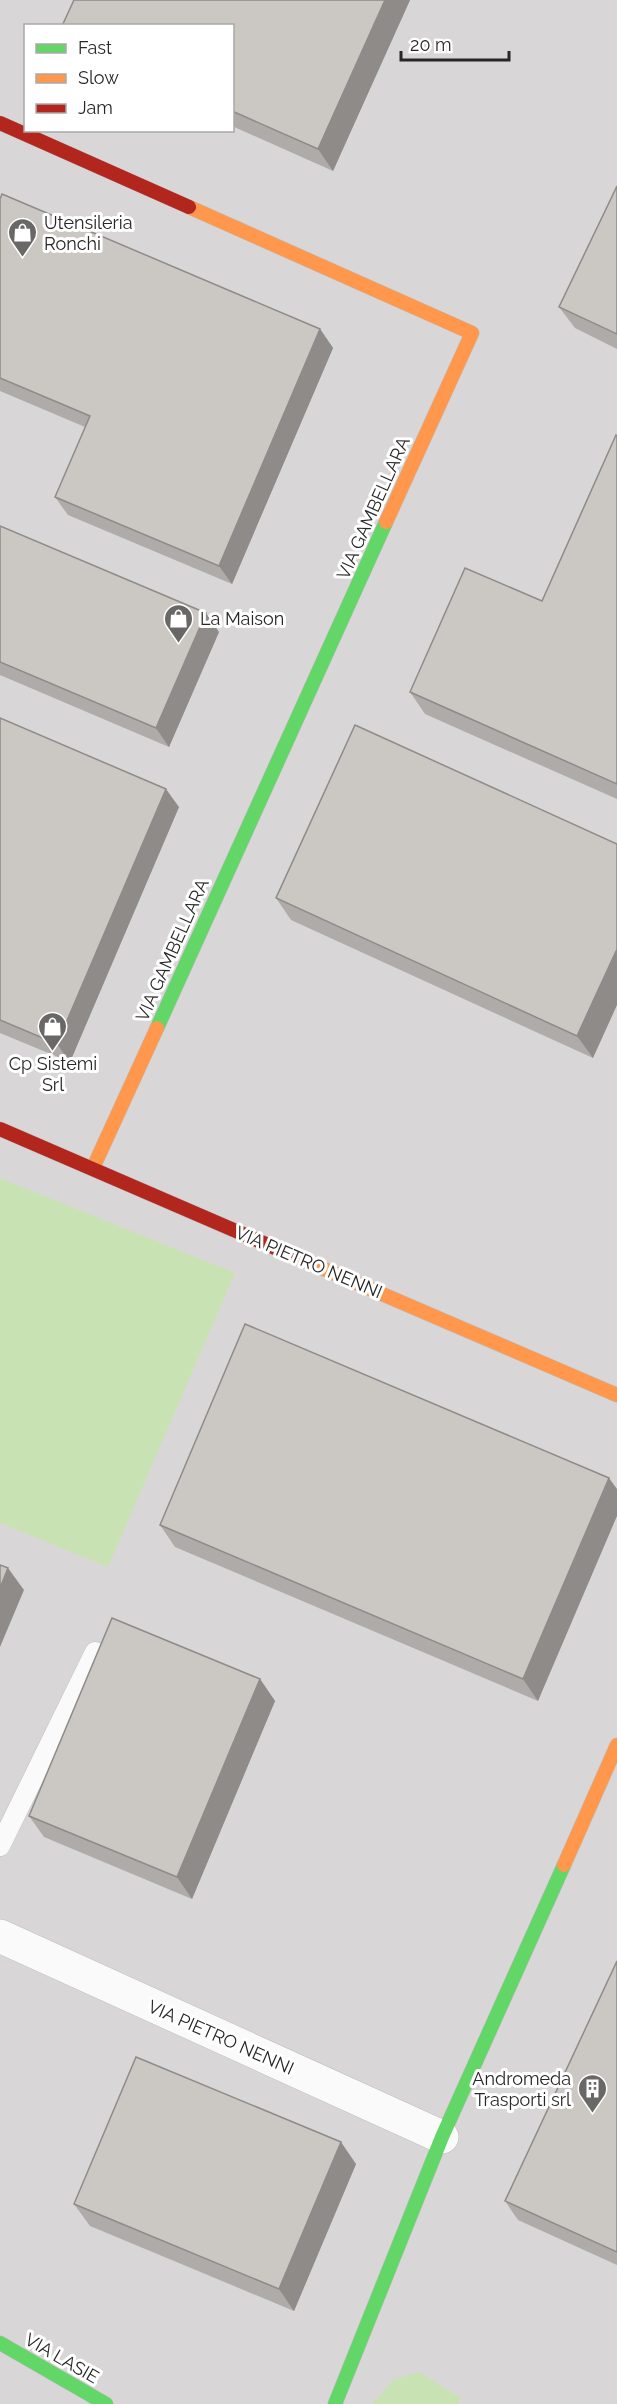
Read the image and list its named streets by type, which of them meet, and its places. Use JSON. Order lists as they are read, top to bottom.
{
  "streets": {
    "street": ["VIA GAMBELLARA", "VIA PIETRO NENNI", "VIA LASIE"]
  },
  "crossings": [
    ["VIA GAMBELLARA", "VIA PIETRO NENNI"]
  ],
  "places": {
    "shop": ["Utensileria Ronchi", "La Maison", "Cp Sistemi Srl"],
    "building": ["Andromeda Trasporti srl"]
  },
  "legend": ["Fast", "Slow", "Jam"],
  "scale_bar": "20 m"
}
